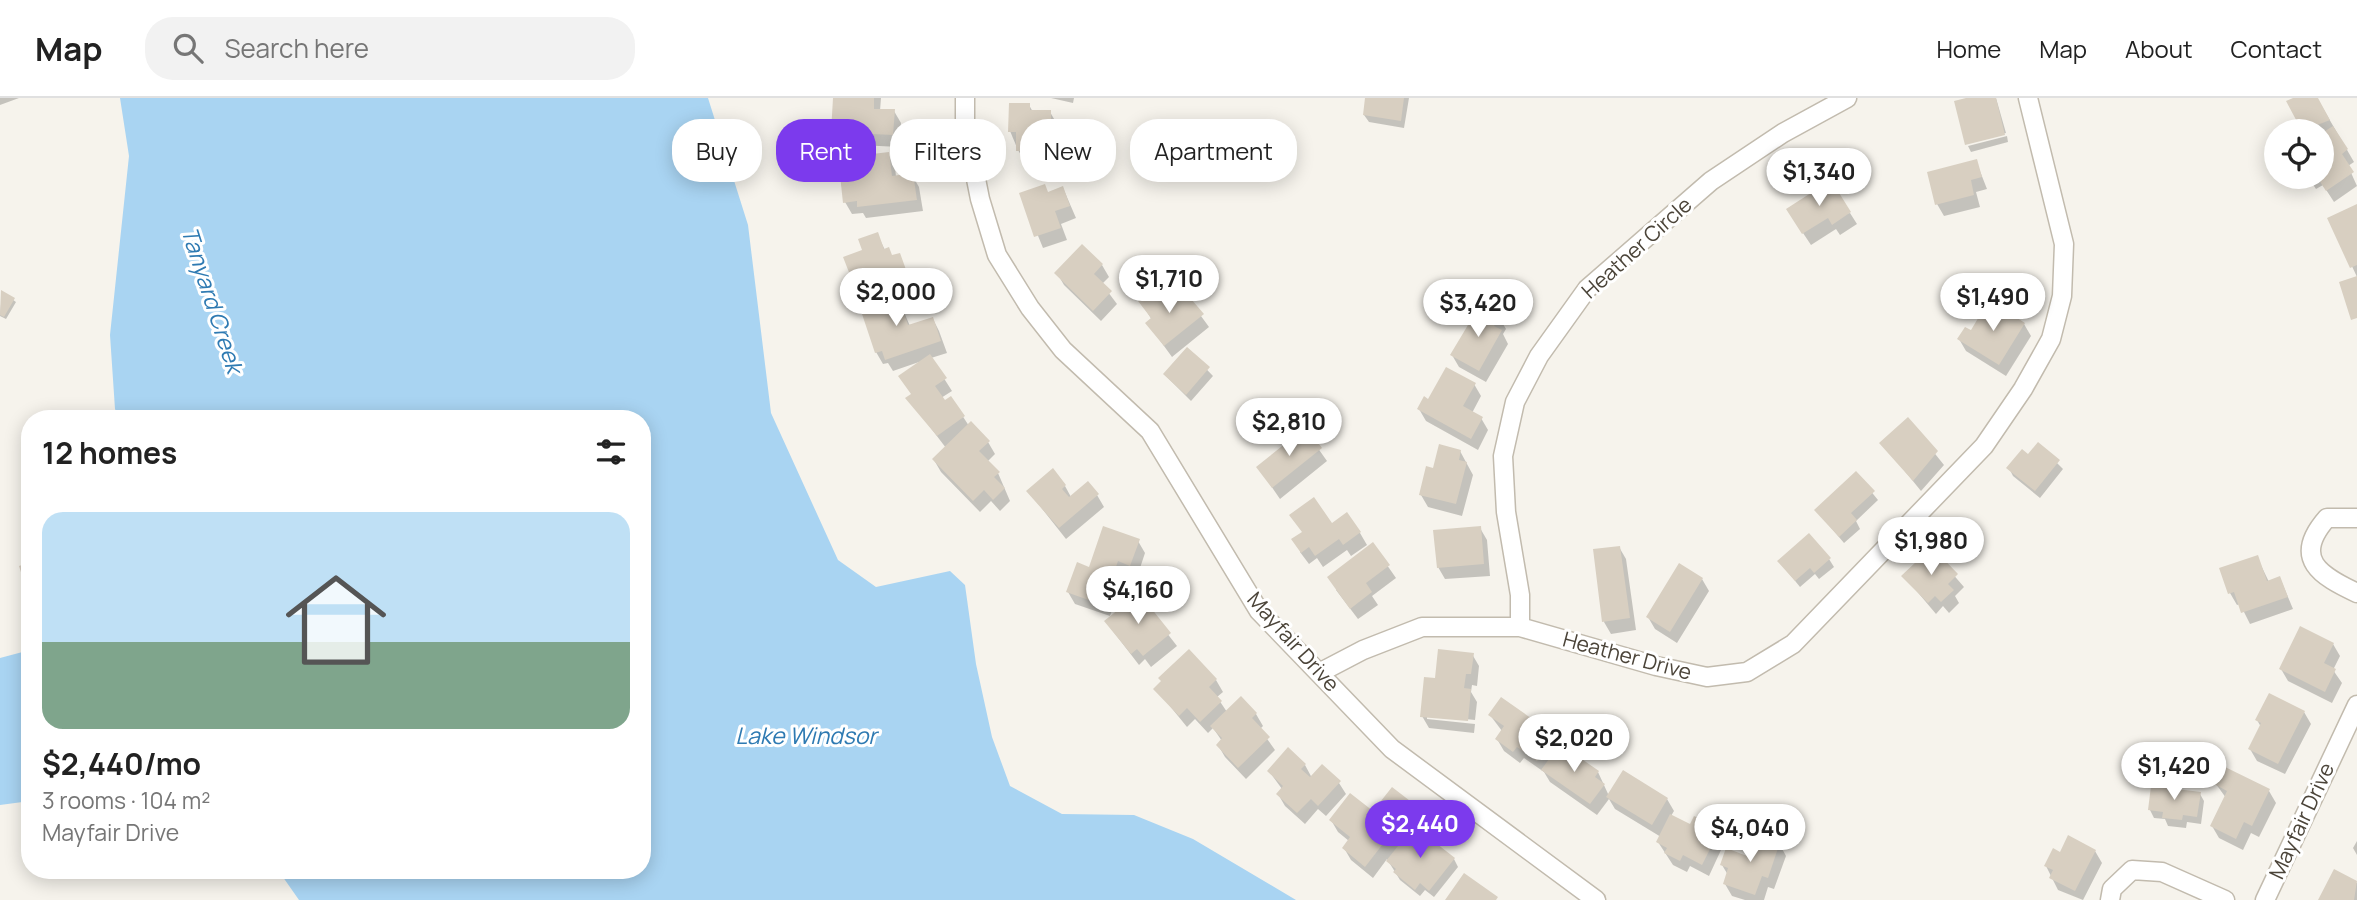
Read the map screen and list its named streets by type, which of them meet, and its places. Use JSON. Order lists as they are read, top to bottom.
{
  "streets": {
    "street": ["Heather Circle", "Mayfair Drive", "Heather Drive"]
  },
  "crossings": [
    ["Heather Circle", "Heather Drive"],
    ["Mayfair Drive", "Heather Drive"]
  ],
  "water": ["Tanyard Creek", "Lake Windsor"],
  "page": {
    "header": "Map",
    "search": "Search here",
    "nav": [
      "Home",
      "Map",
      "About",
      "Contact"
    ],
    "chip": [
      "Buy",
      "Rent",
      "Filters",
      "New",
      "Apartment"
    ],
    "price": [
      "$1,340",
      "$1,710",
      "$2,000",
      "$1,490",
      "$3,420",
      "$2,810",
      "$1,980",
      "$4,160",
      "$2,020",
      "$1,420",
      "$2,440",
      "$4,040"
    ],
    "heading": "12 homes",
    "list": [
      {
        "name": "$2,440/mo",
        "note": "3 rooms · 104 m² · Mayfair Drive"
      }
    ]
  }
}
